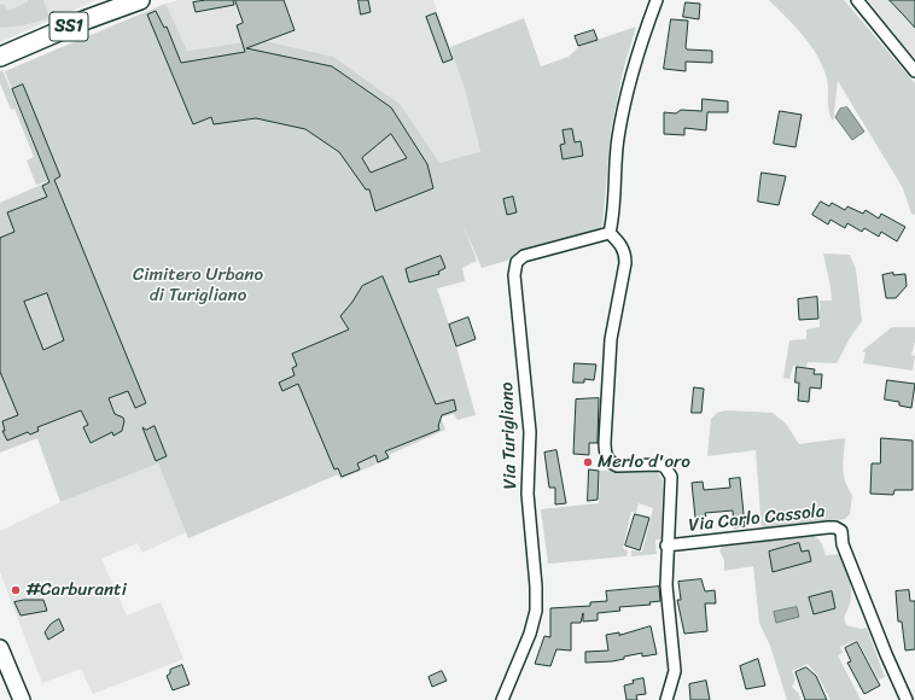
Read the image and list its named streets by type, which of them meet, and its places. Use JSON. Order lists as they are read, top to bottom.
{
  "streets": {
    "main road": ["SS1"],
    "street": ["Via Turigliano", "Via Carlo Cassola"]
  },
  "crossings": [
    ["Via Turigliano", "Via Carlo Cassola"]
  ],
  "parks": ["Cimitero Urbano di Turigliano"],
  "places": ["Merlo d'oro", "#Carburanti"]
}
